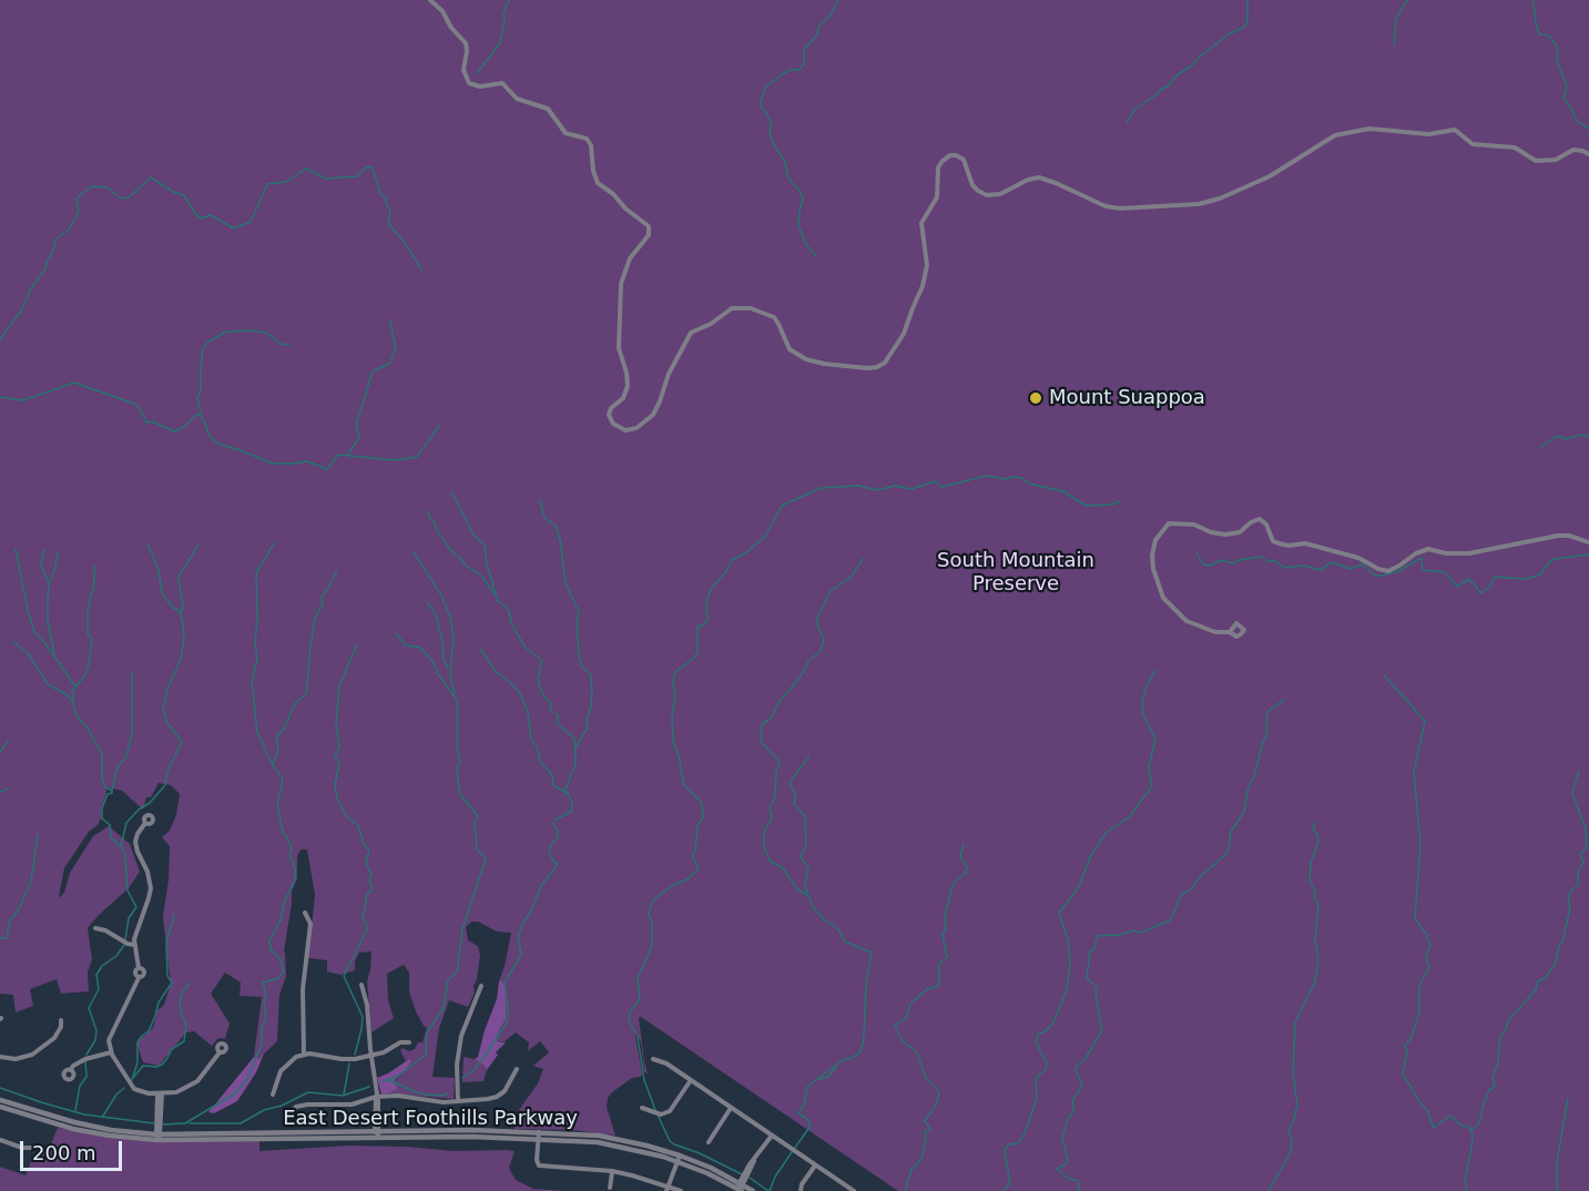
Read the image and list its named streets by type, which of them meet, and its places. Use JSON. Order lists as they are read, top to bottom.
{
  "streets": {
    "street": ["East Desert Foothills Parkway"]
  },
  "parks": ["South Mountain Preserve"],
  "places": ["Mount Suappoa"],
  "scale_bar": "200 m"
}
